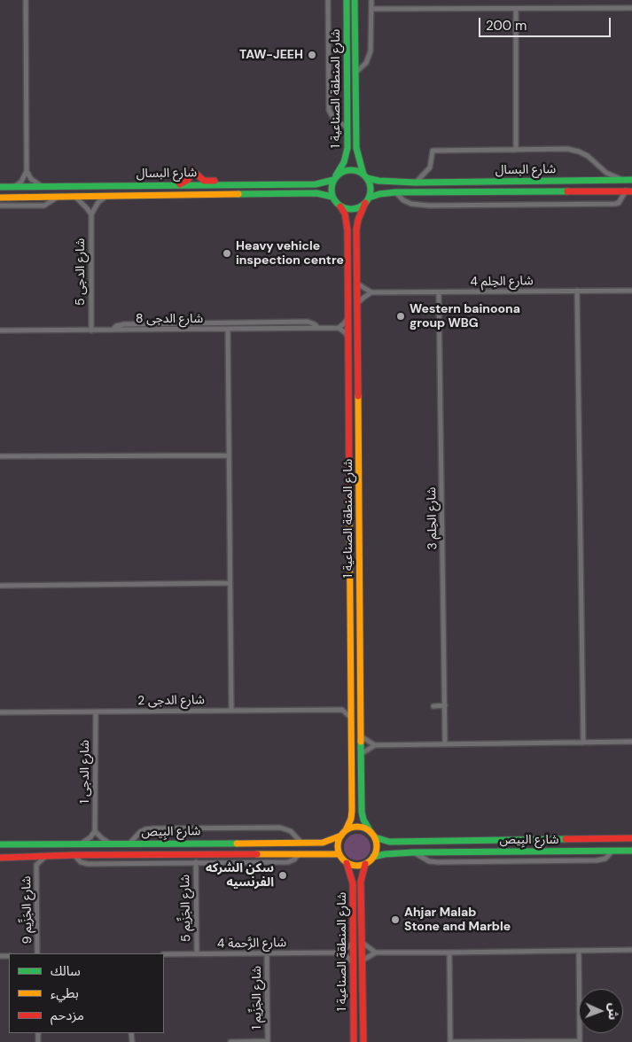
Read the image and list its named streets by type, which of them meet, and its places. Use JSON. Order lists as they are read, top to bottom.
{
  "streets": {
    "street": [
      "شارع المنطقة الصناعية 1",
      "شارع البسال",
      "شارع الدجى 5",
      "شارع الحِلم 4",
      "شارع الدجى 8",
      "شارع الحِلم 3",
      "شارع الدجى 2",
      "شارع الدجى 1",
      "شارع البِيص",
      "شارع الجَزِّيم 5",
      "شارع الجَزِّيم 9",
      "شارع الرَّحمة 4",
      "شارع الجَزِّيم 1"
    ]
  },
  "crossings": [
    ["شارع المنطقة الصناعية 1", "شارع البسال"],
    ["شارع المنطقة الصناعية 1", "شارع الحِلم 4"],
    ["شارع المنطقة الصناعية 1", "شارع البِيص"],
    ["شارع الدجى 5", "شارع الدجى 8"],
    ["شارع الحِلم 4", "شارع الحِلم 3"],
    ["شارع الدجى 2", "شارع الدجى 1"],
    ["شارع البِيص", "شارع الجَزِّيم 9"],
    ["شارع الجَزِّيم 5", "شارع الرَّحمة 4"],
    ["شارع الرَّحمة 4", "شارع الجَزِّيم 1"]
  ],
  "places": [
    "TAW-JEEH",
    "Heavy vehicle inspection centre",
    "Western bainoona group WBG",
    "سكن الشركه الفرنسيه",
    "Ahjar Malab Stone and Marble"
  ],
  "legend": ["سالك", "بطيء", "مزدحم"],
  "scale_bar": "200 m",
  "north": "right"
}
